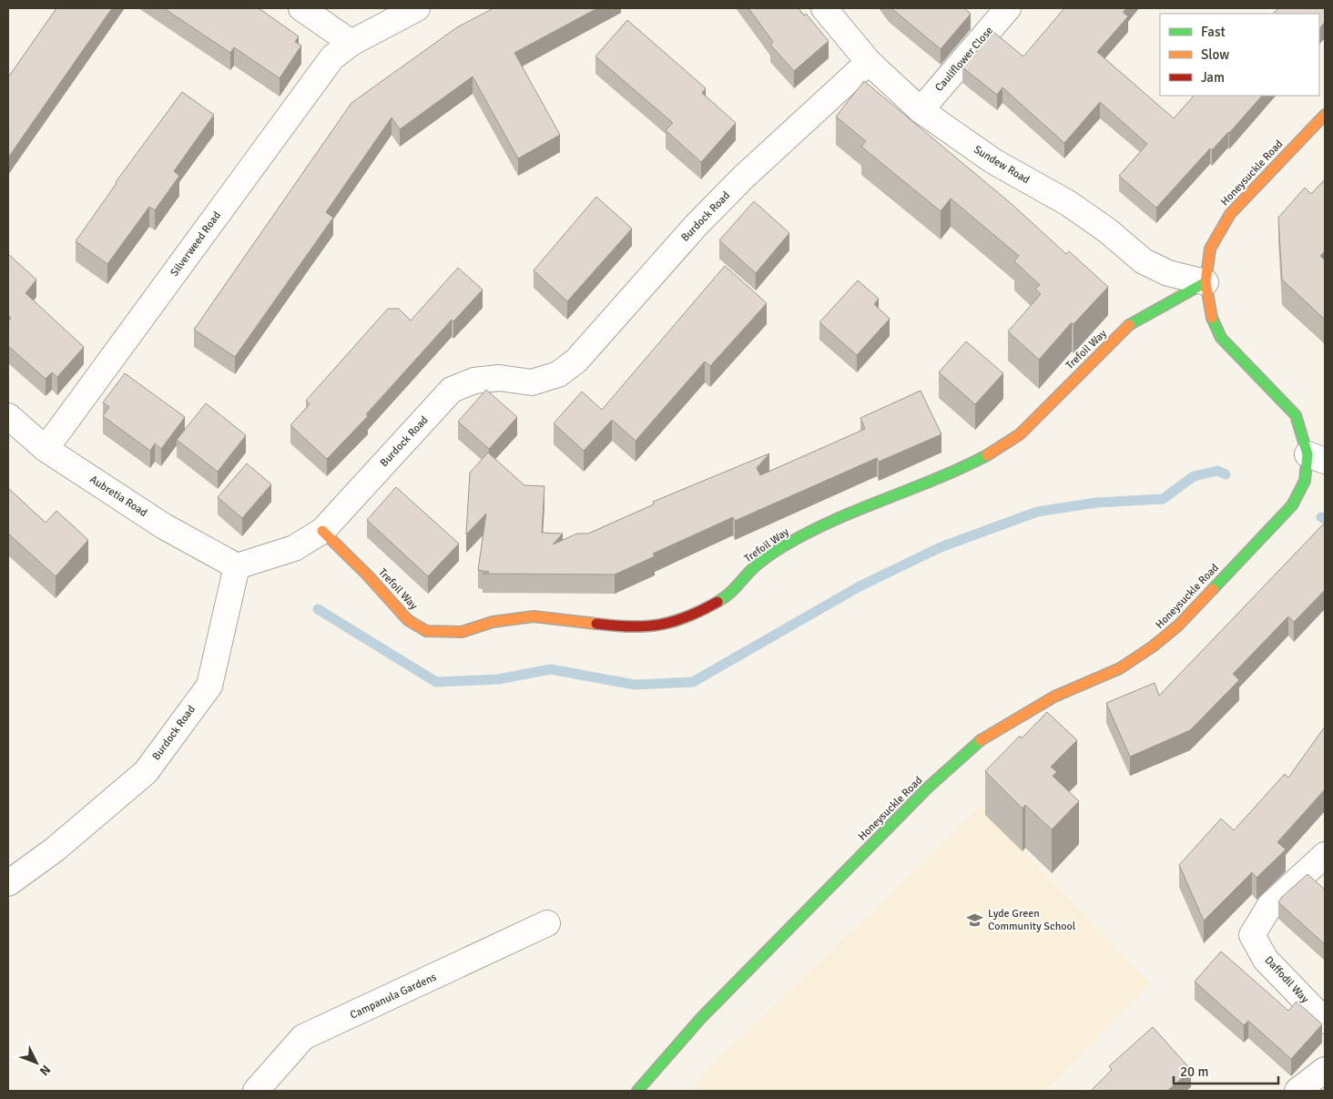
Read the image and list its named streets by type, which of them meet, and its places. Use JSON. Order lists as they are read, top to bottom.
{
  "streets": {
    "street": [
      "Cauliflower Close",
      "Sundew Road",
      "Honeysuckle Road",
      "Burdock Road",
      "Silverweed Road",
      "Trefoil Way",
      "Aubretia Road",
      "Daffodil Way",
      "Campanula Gardens"
    ]
  },
  "crossings": [
    ["Cauliflower Close", "Sundew Road"],
    ["Sundew Road", "Honeysuckle Road"],
    ["Sundew Road", "Burdock Road"],
    ["Sundew Road", "Trefoil Way"],
    ["Honeysuckle Road", "Trefoil Way"],
    ["Burdock Road", "Trefoil Way"],
    ["Burdock Road", "Aubretia Road"],
    ["Silverweed Road", "Aubretia Road"]
  ],
  "places": {
    "school or university": ["Lyde Green Community School"]
  },
  "legend": ["Fast", "Slow", "Jam"],
  "scale_bar": "20 m",
  "north": "bottom right"
}
